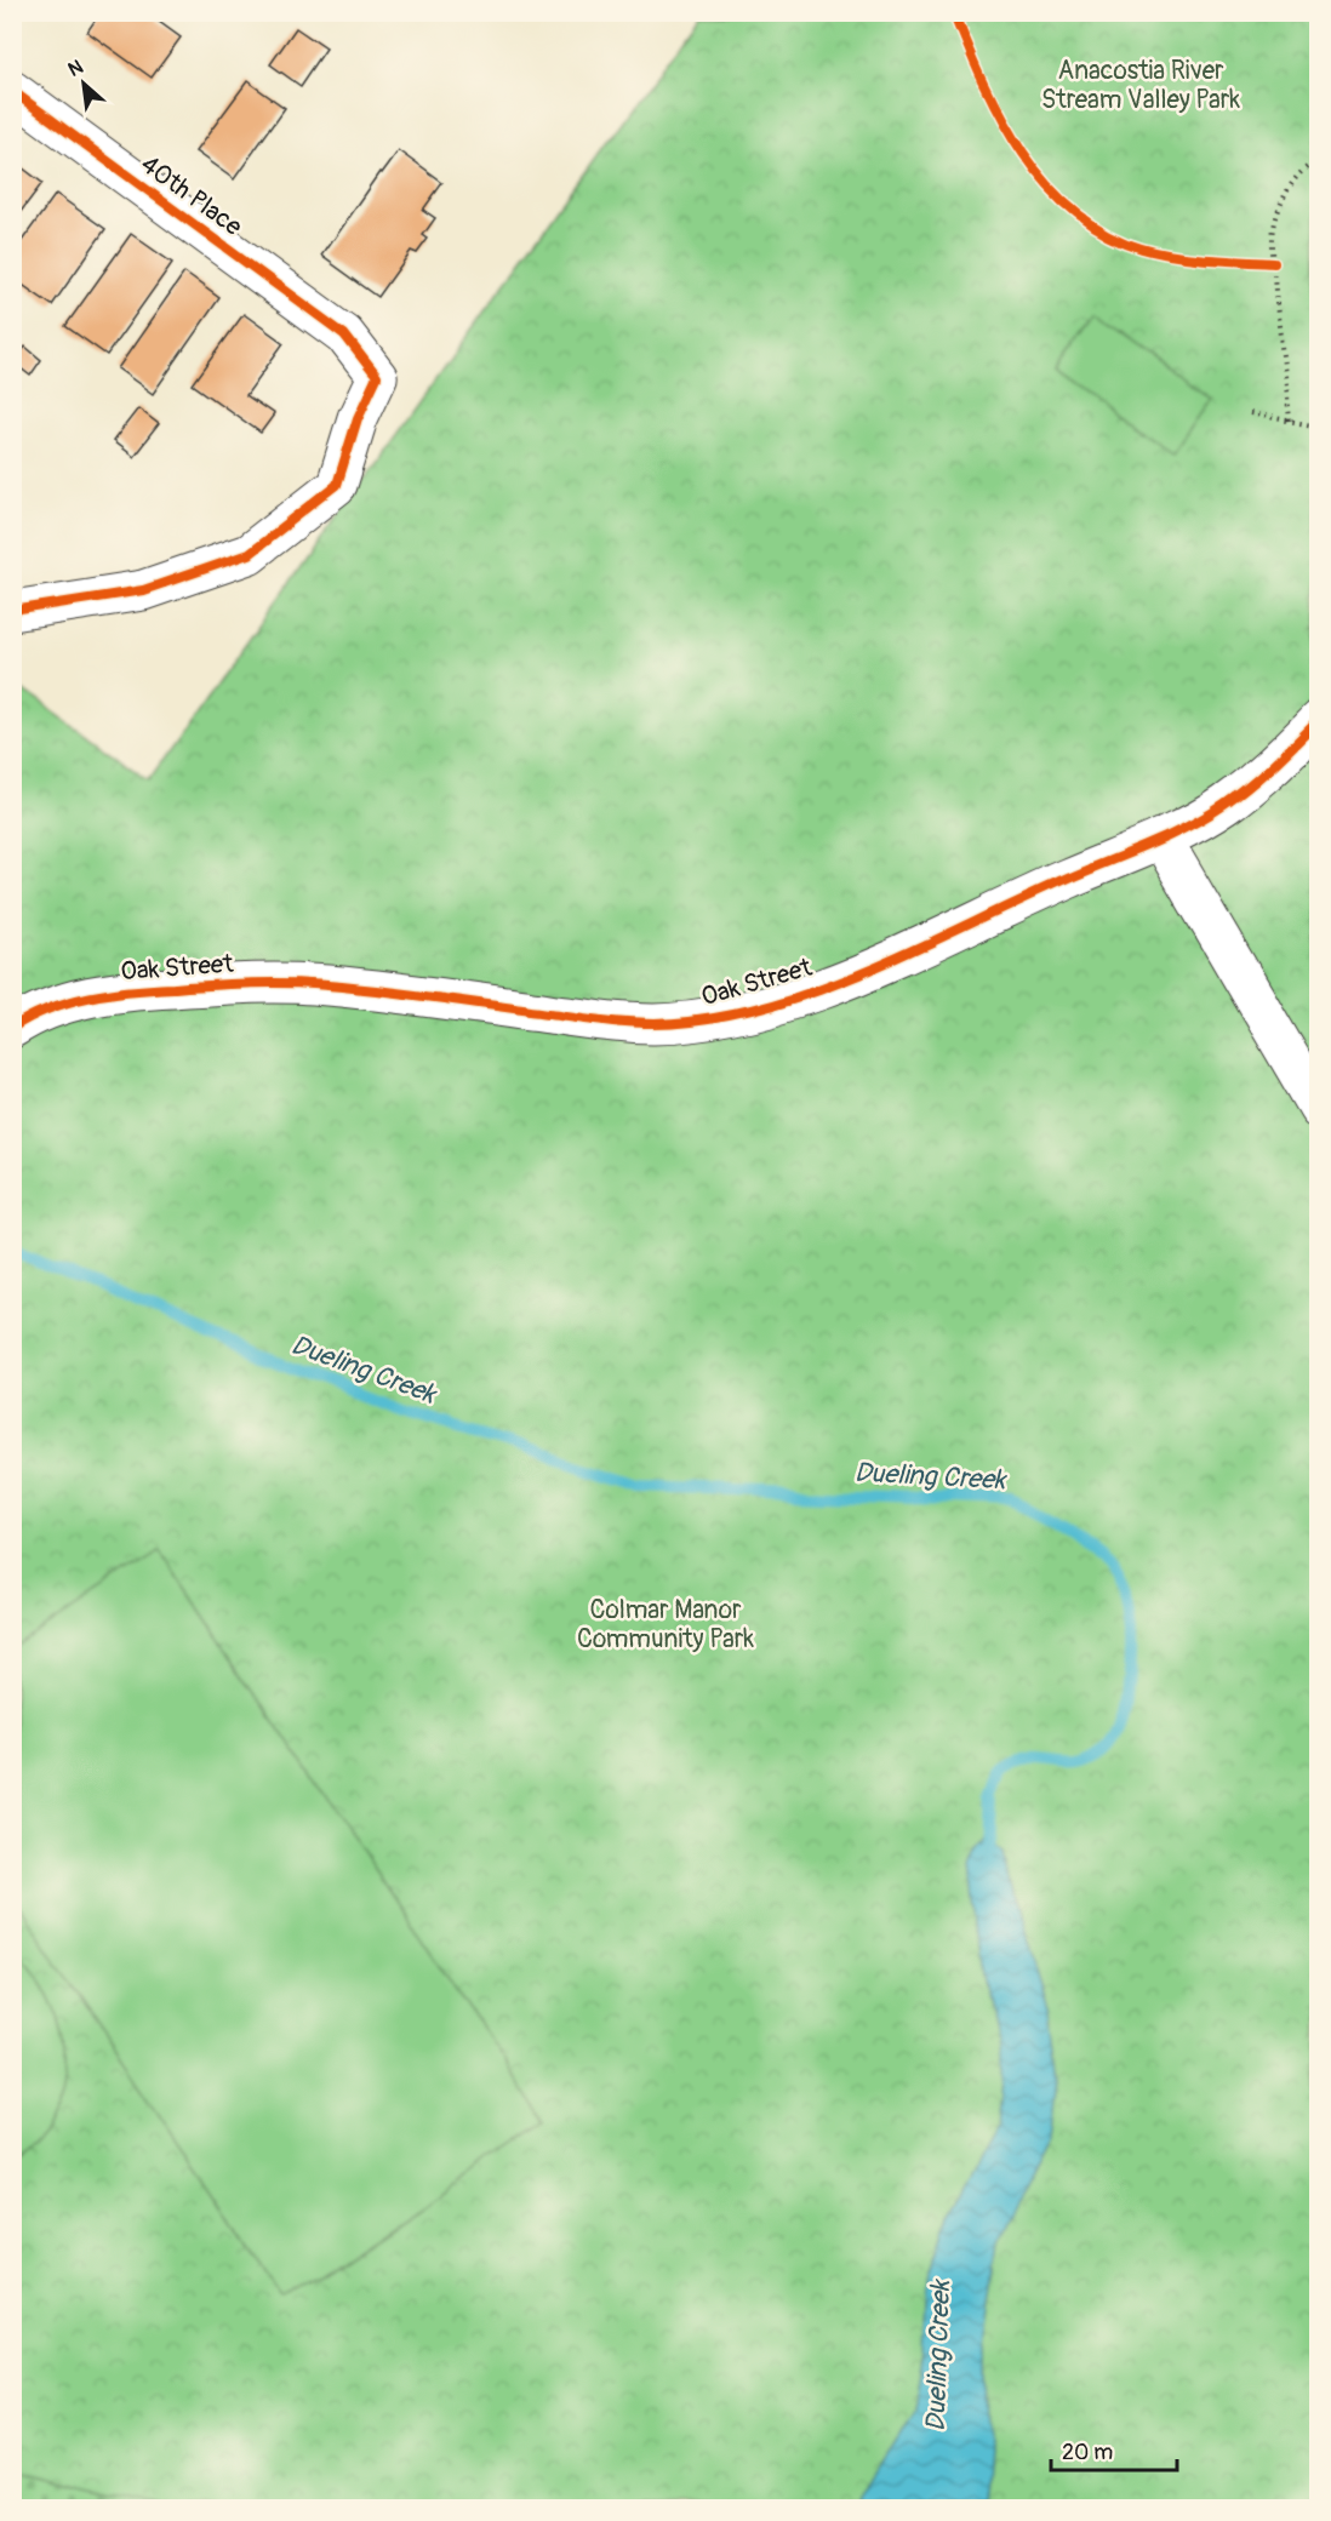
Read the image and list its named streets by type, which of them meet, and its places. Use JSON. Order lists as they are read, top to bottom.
{
  "streets": {
    "street": ["40th Place", "Oak Street"]
  },
  "water": ["Dueling Creek"],
  "parks": ["Anacostia River Stream Valley Park", "Colmar Manor Community Park"],
  "scale_bar": "20 m",
  "north": "top left"
}
